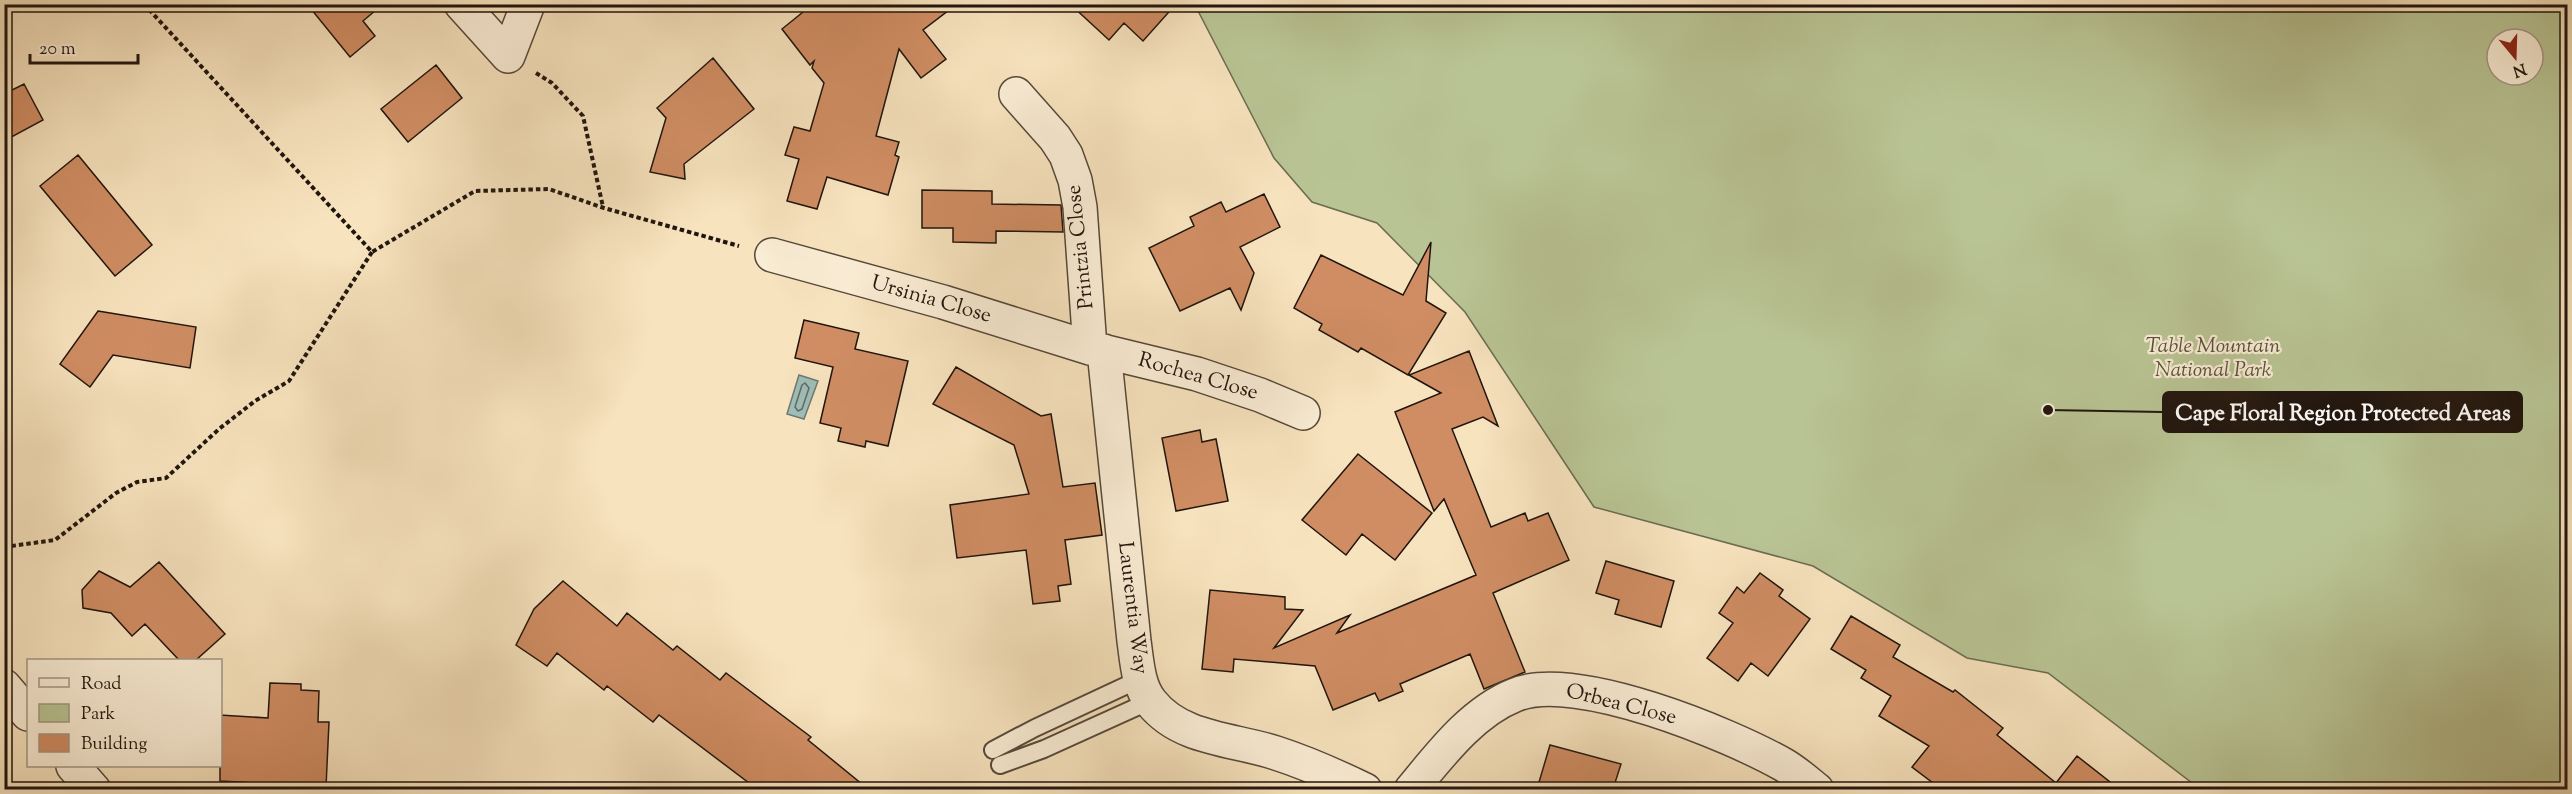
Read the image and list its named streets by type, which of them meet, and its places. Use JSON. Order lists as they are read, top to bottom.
{
  "streets": {
    "street": [
      "Printzia Close",
      "Ursinia Close",
      "Rochea Close",
      "Laurentia Way",
      "Orbea Close"
    ]
  },
  "crossings": [
    ["Printzia Close", "Ursinia Close"],
    ["Printzia Close", "Rochea Close"],
    ["Printzia Close", "Laurentia Way"],
    ["Ursinia Close", "Rochea Close"],
    ["Ursinia Close", "Laurentia Way"],
    ["Rochea Close", "Laurentia Way"]
  ],
  "parks": ["Table Mountain National Park"],
  "places": ["Cape Floral Region Protected Areas"],
  "legend": ["Road", "Park", "Building"],
  "scale_bar": "20 m",
  "north": "bottom"
}
